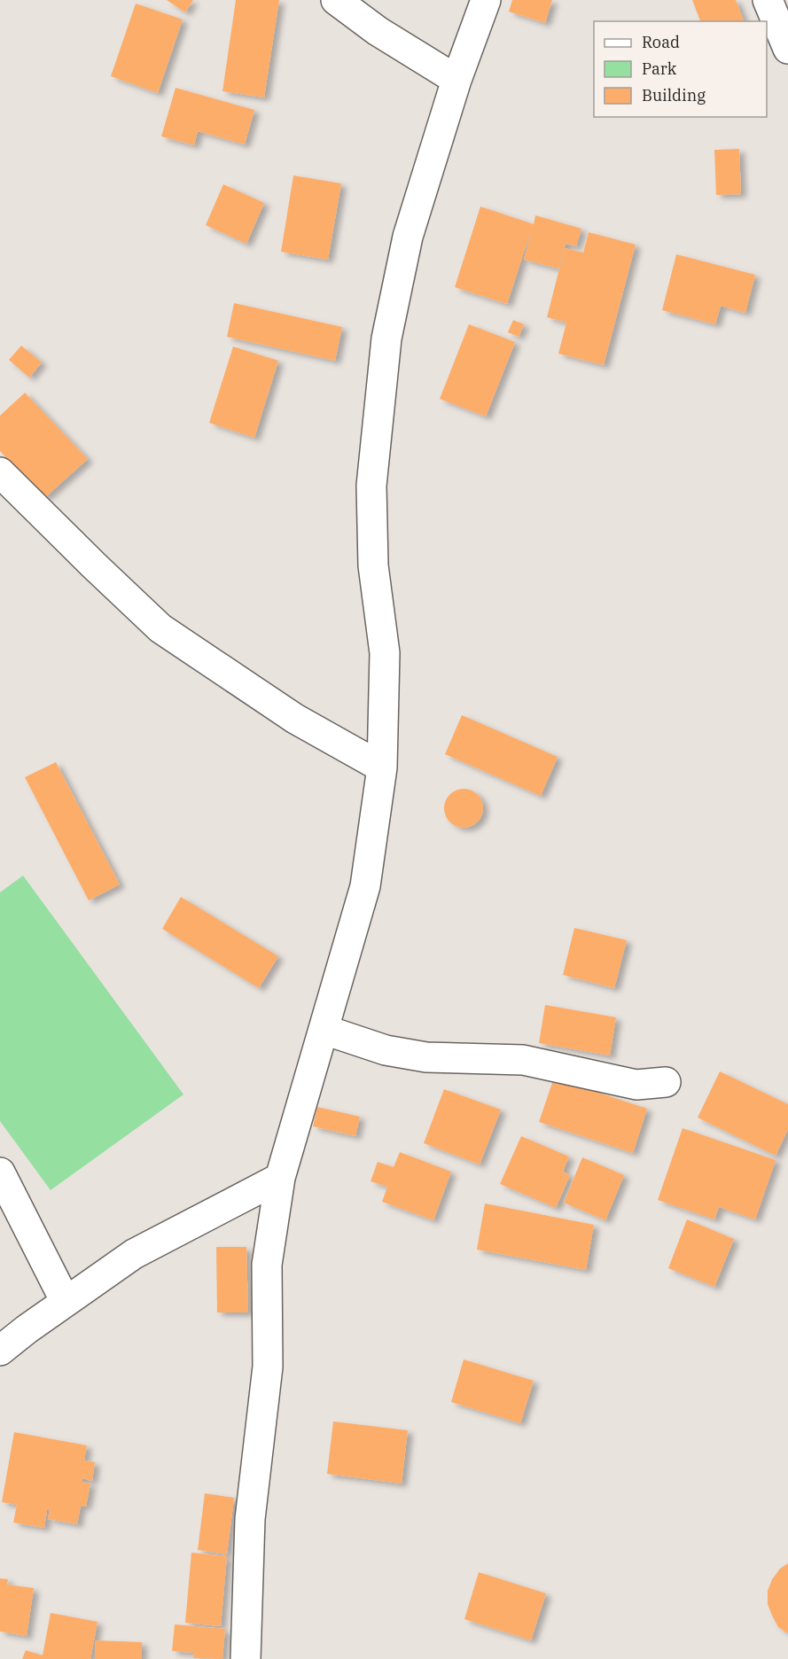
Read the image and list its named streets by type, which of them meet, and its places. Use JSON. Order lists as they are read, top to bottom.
{
  "legend": ["Road", "Park", "Building"]
}
